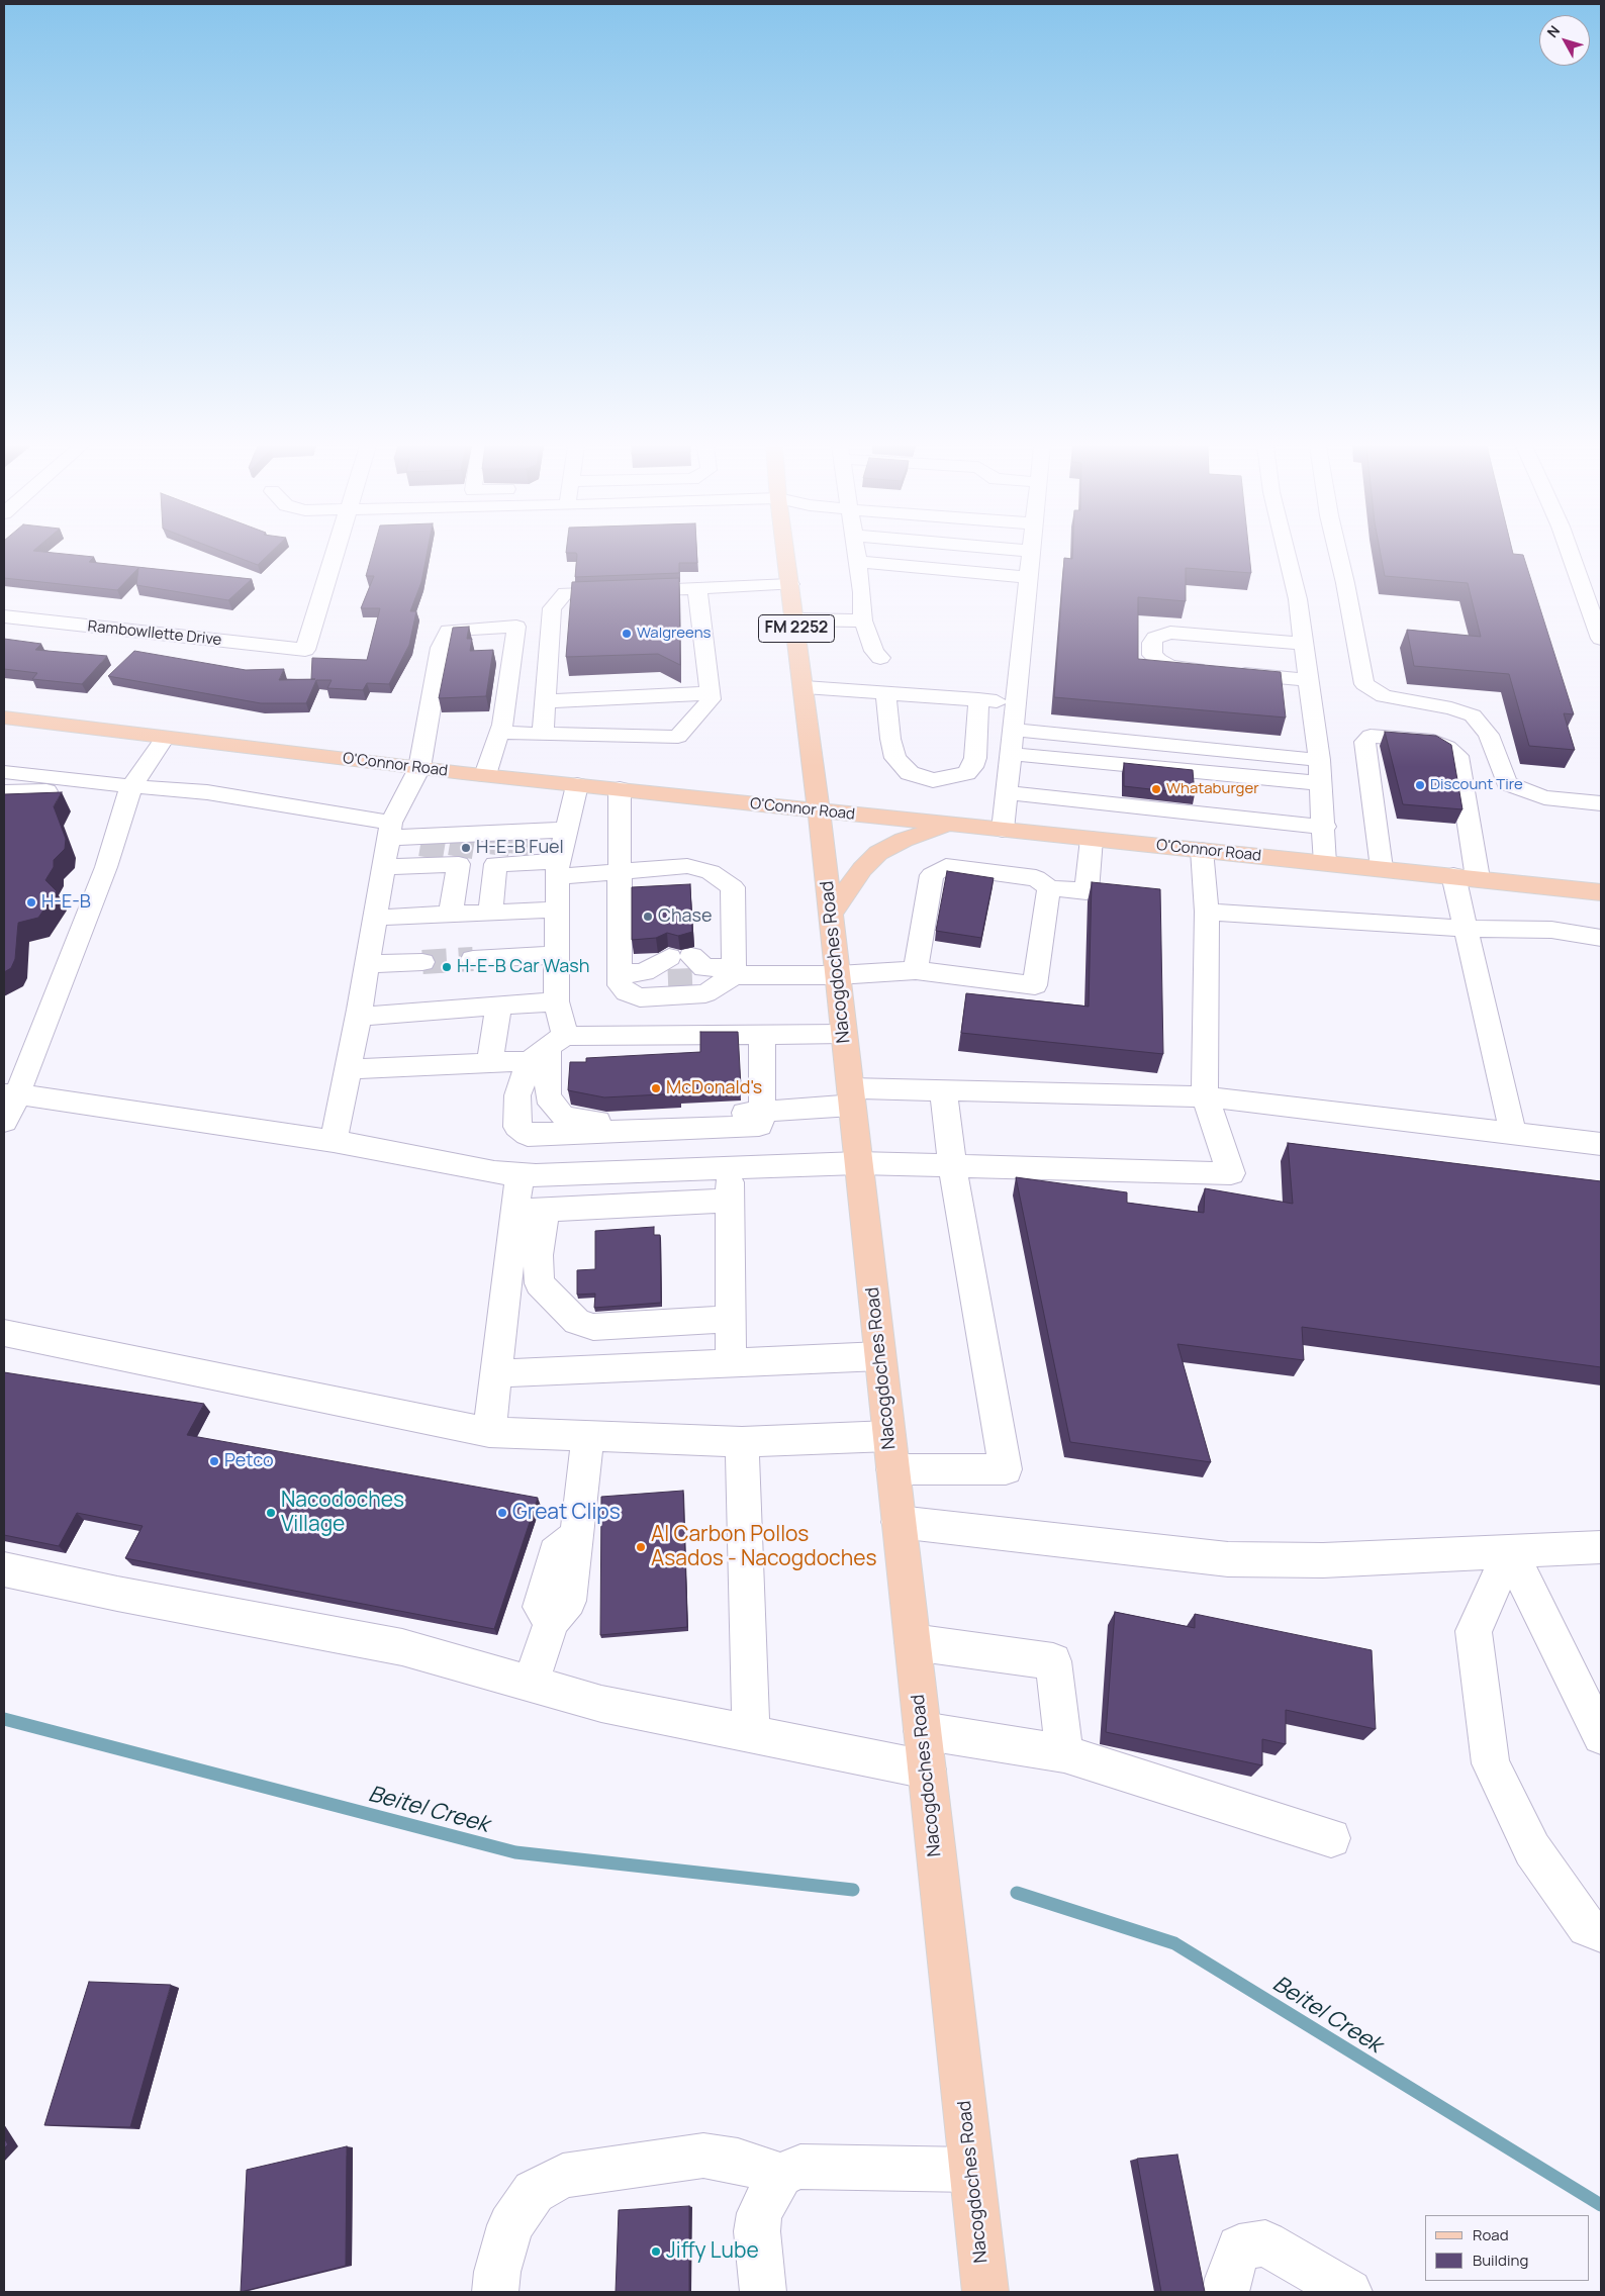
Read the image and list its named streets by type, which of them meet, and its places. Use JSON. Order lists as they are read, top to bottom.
{
  "streets": {
    "main road": ["FM 2252", "O'Connor Road", "Nacogdoches Road"],
    "street": ["Rambowllette Drive"]
  },
  "crossings": [
    ["O'Connor Road", "Nacogdoches Road"]
  ],
  "water": ["Beitel Creek"],
  "places": [
    "Walgreens",
    "Discount Tire",
    "Whataburger",
    "H-E-B Fuel",
    "H-E-B",
    "Chase",
    "H-E-B Car Wash",
    "McDonald's",
    "Petco",
    "Nacodoches Village",
    "Great Clips",
    "Al Carbon Pollos Asados - Nacogdoches",
    "Jiffy Lube"
  ],
  "legend": ["Road", "Building"],
  "north": "top left"
}
